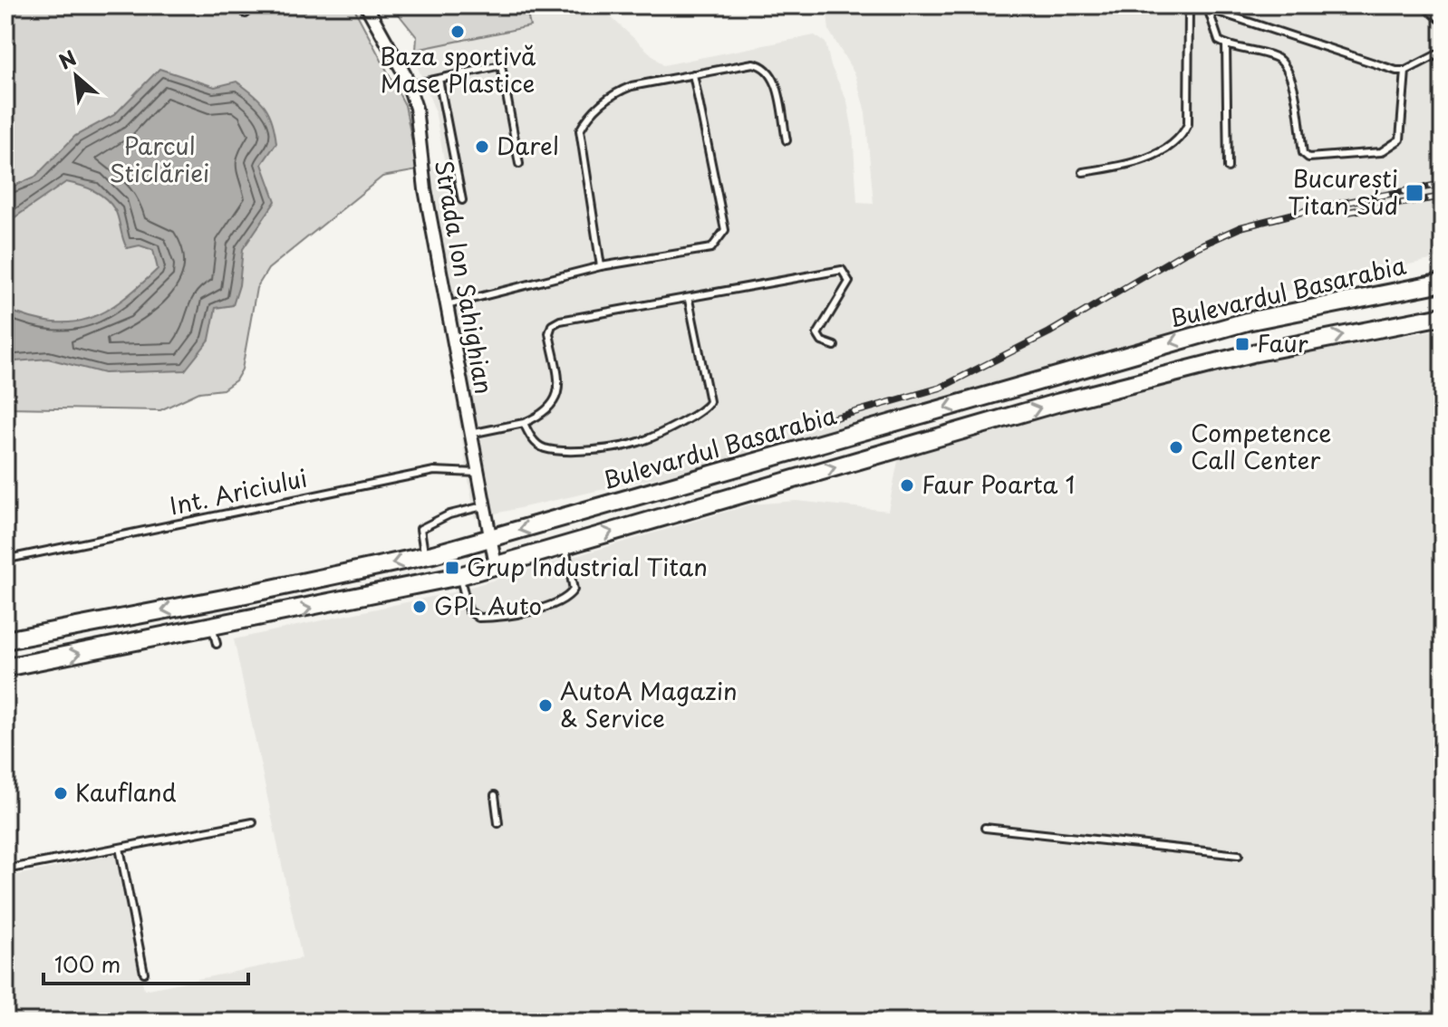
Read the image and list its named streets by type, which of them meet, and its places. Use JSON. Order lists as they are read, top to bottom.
{
  "streets": {
    "main road": ["Bulevardul Basarabia"],
    "street": ["Strada Ion Sahighian"],
    "lane": ["Int. Ariciului"]
  },
  "crossings": [
    ["Strada Ion Sahighian", "Bulevardul Basarabia"],
    ["Strada Ion Sahighian", "Int. Ariciului"]
  ],
  "parks": ["Parcul Sticlăriei"],
  "places": {
    "other": [
      "Baza sportivă Mase Plastice",
      "Darel",
      "Competence Call Center",
      "Faur Poarta 1",
      "GPL Auto",
      "AutoA Magazin & Service",
      "Kaufland"
    ],
    "transit": ["București Titan Sud", "Faur", "Grup Industrial Titan"]
  },
  "scale_bar": "100 m",
  "north": "top left"
}
